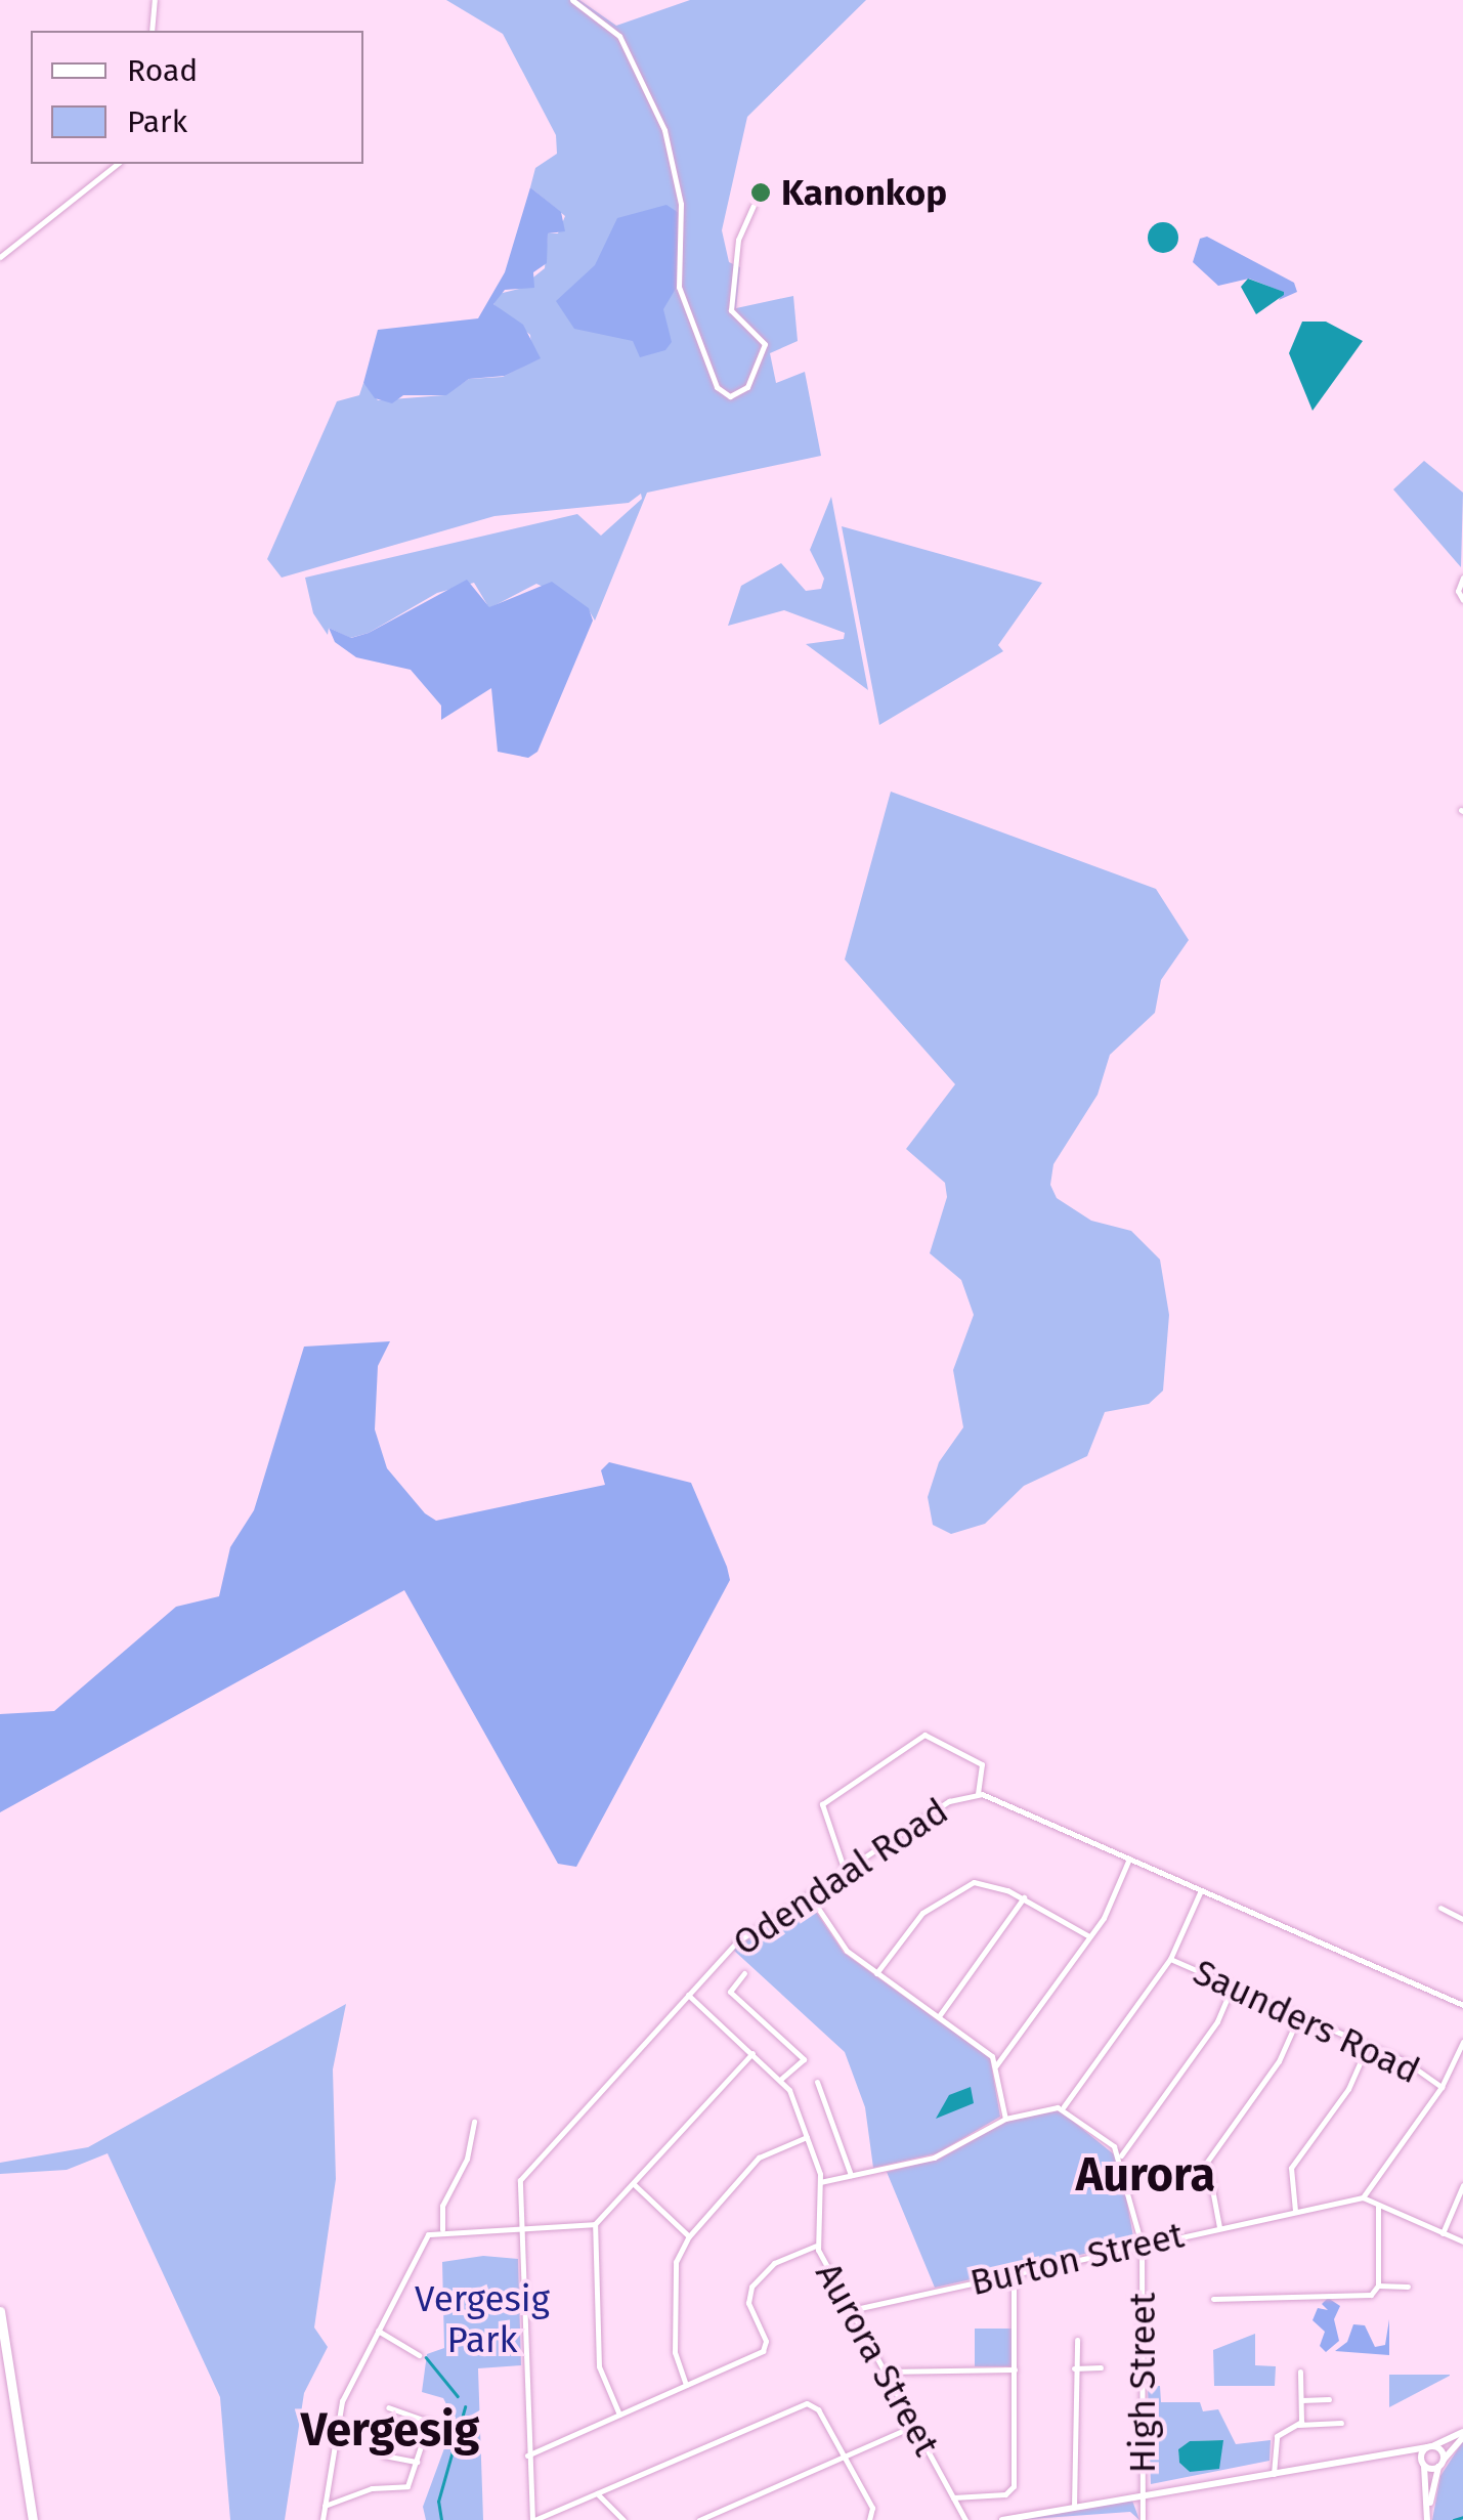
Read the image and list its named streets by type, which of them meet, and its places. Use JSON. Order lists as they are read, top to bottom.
{
  "streets": {
    "street": [
      "Odendaal Road",
      "Saunders Road",
      "Burton Street",
      "Aurora Street",
      "High Street"
    ]
  },
  "crossings": [
    ["Odendaal Road", "Aurora Street"],
    ["Burton Street", "Aurora Street"],
    ["Burton Street", "High Street"]
  ],
  "districts": ["Aurora", "Vergesig"],
  "parks": ["Vergesig Park"],
  "places": ["Kanonkop"],
  "legend": ["Road", "Park"]
}
